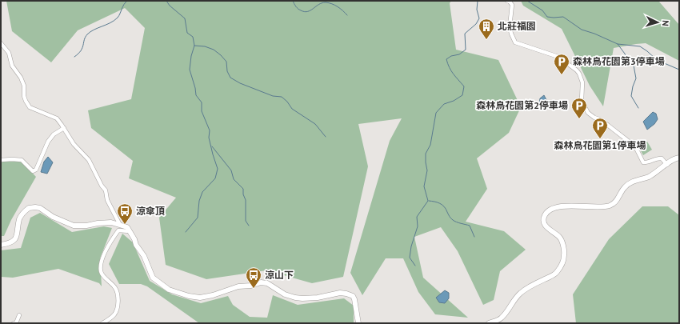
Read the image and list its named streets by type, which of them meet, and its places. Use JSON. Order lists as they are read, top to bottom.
{
  "places": {
    "building": ["北莊福園"],
    "parking": ["森林鳥花園第3停車場", "森林鳥花園第2停車場", "森林鳥花園第1停車場"],
    "bus stop": ["涼傘頂", "涼山下"]
  },
  "north": "right"
}
